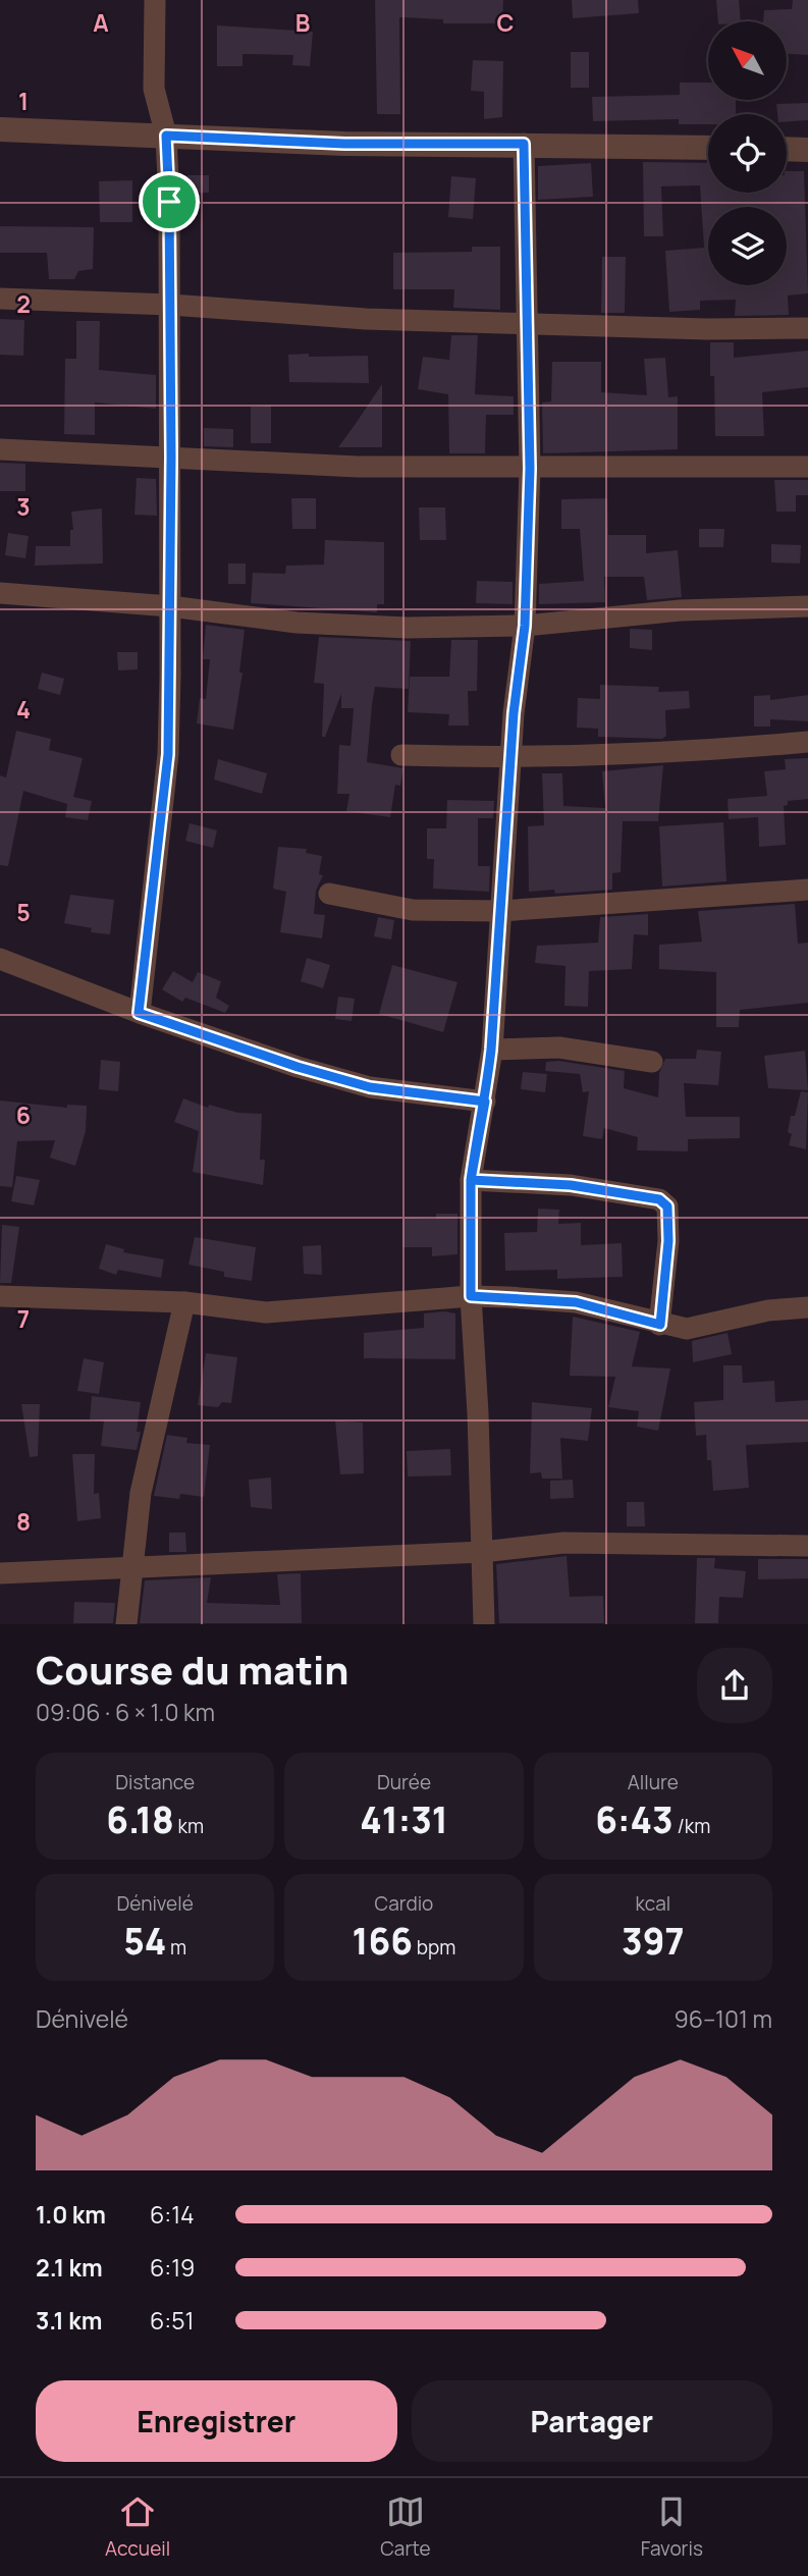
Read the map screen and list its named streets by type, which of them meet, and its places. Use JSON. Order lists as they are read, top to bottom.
{
  "north": "top left",
  "page": {
    "heading": ["Course du matin", "09:06 · 6 × 1.0 km"],
    "stats": [
      ["Distance", "6.18 km"],
      ["Durée", "41:31"],
      ["Allure", "6:43 /km"],
      ["Dénivelé", "54 m"],
      ["Cardio", "166 bpm"],
      ["kcal", "397"]
    ],
    "chart": ["Dénivelé", "96–101 m"],
    "list": [
      {
        "name": "1.0 km",
        "note": "6:14"
      },
      {
        "name": "2.1 km",
        "note": "6:19"
      },
      {
        "name": "3.1 km",
        "note": "6:51"
      }
    ],
    "buttons": ["Enregistrer", "Partager"],
    "tabs": ["Accueil", "Carte", "Favoris"]
  },
  "grid": {
    "columns": ["A", "B", "C"],
    "rows": [
      "1",
      "2",
      "3",
      "4",
      "5",
      "6",
      "7",
      "8"
    ]
  }
}
